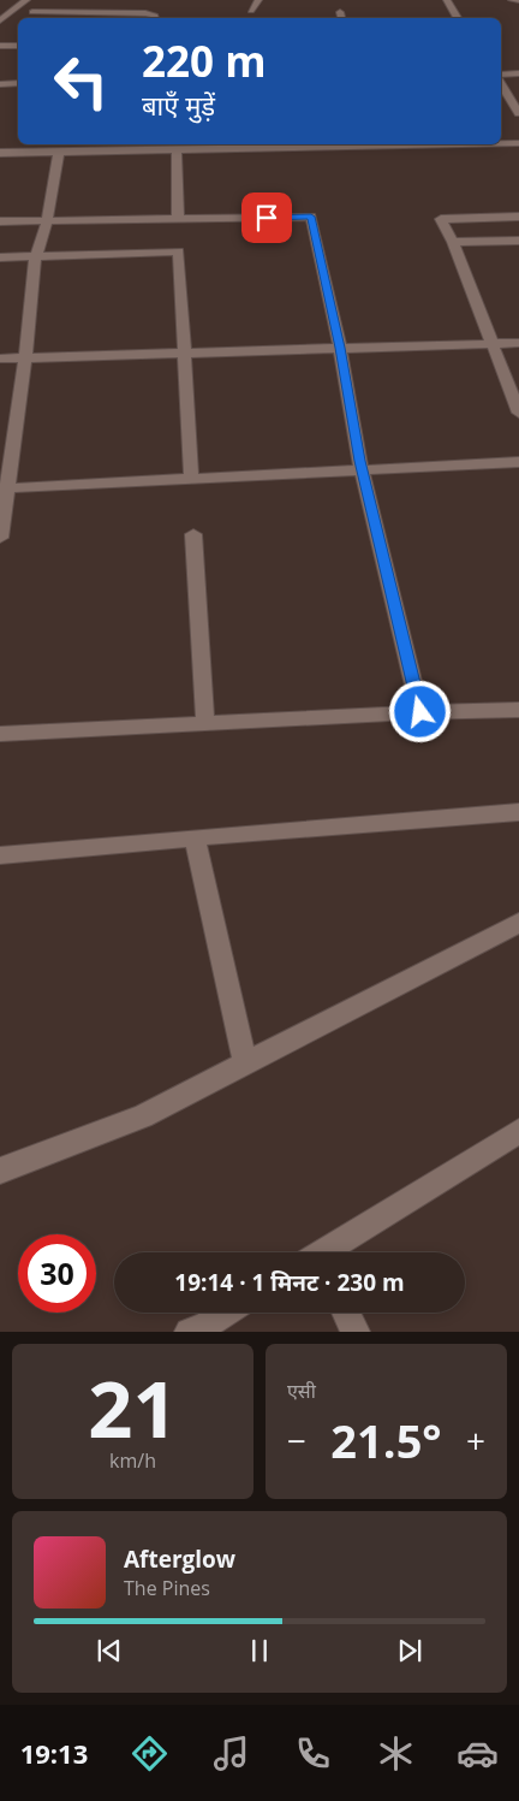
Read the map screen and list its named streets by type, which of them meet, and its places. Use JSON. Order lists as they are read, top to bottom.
{
  "page": {
    "turn": ["220 m", "बाएँ मुड़ें"],
    "limit": "30",
    "trip": "19:14 · 1 मिनट · 230 m",
    "tile": [
      ["21", "km/h"],
      "एसी"
    ],
    "heat": ["−", "21.5°", "+"],
    "song": ["Afterglow", "The Pines"],
    "tabs": "19:13"
  }
}
